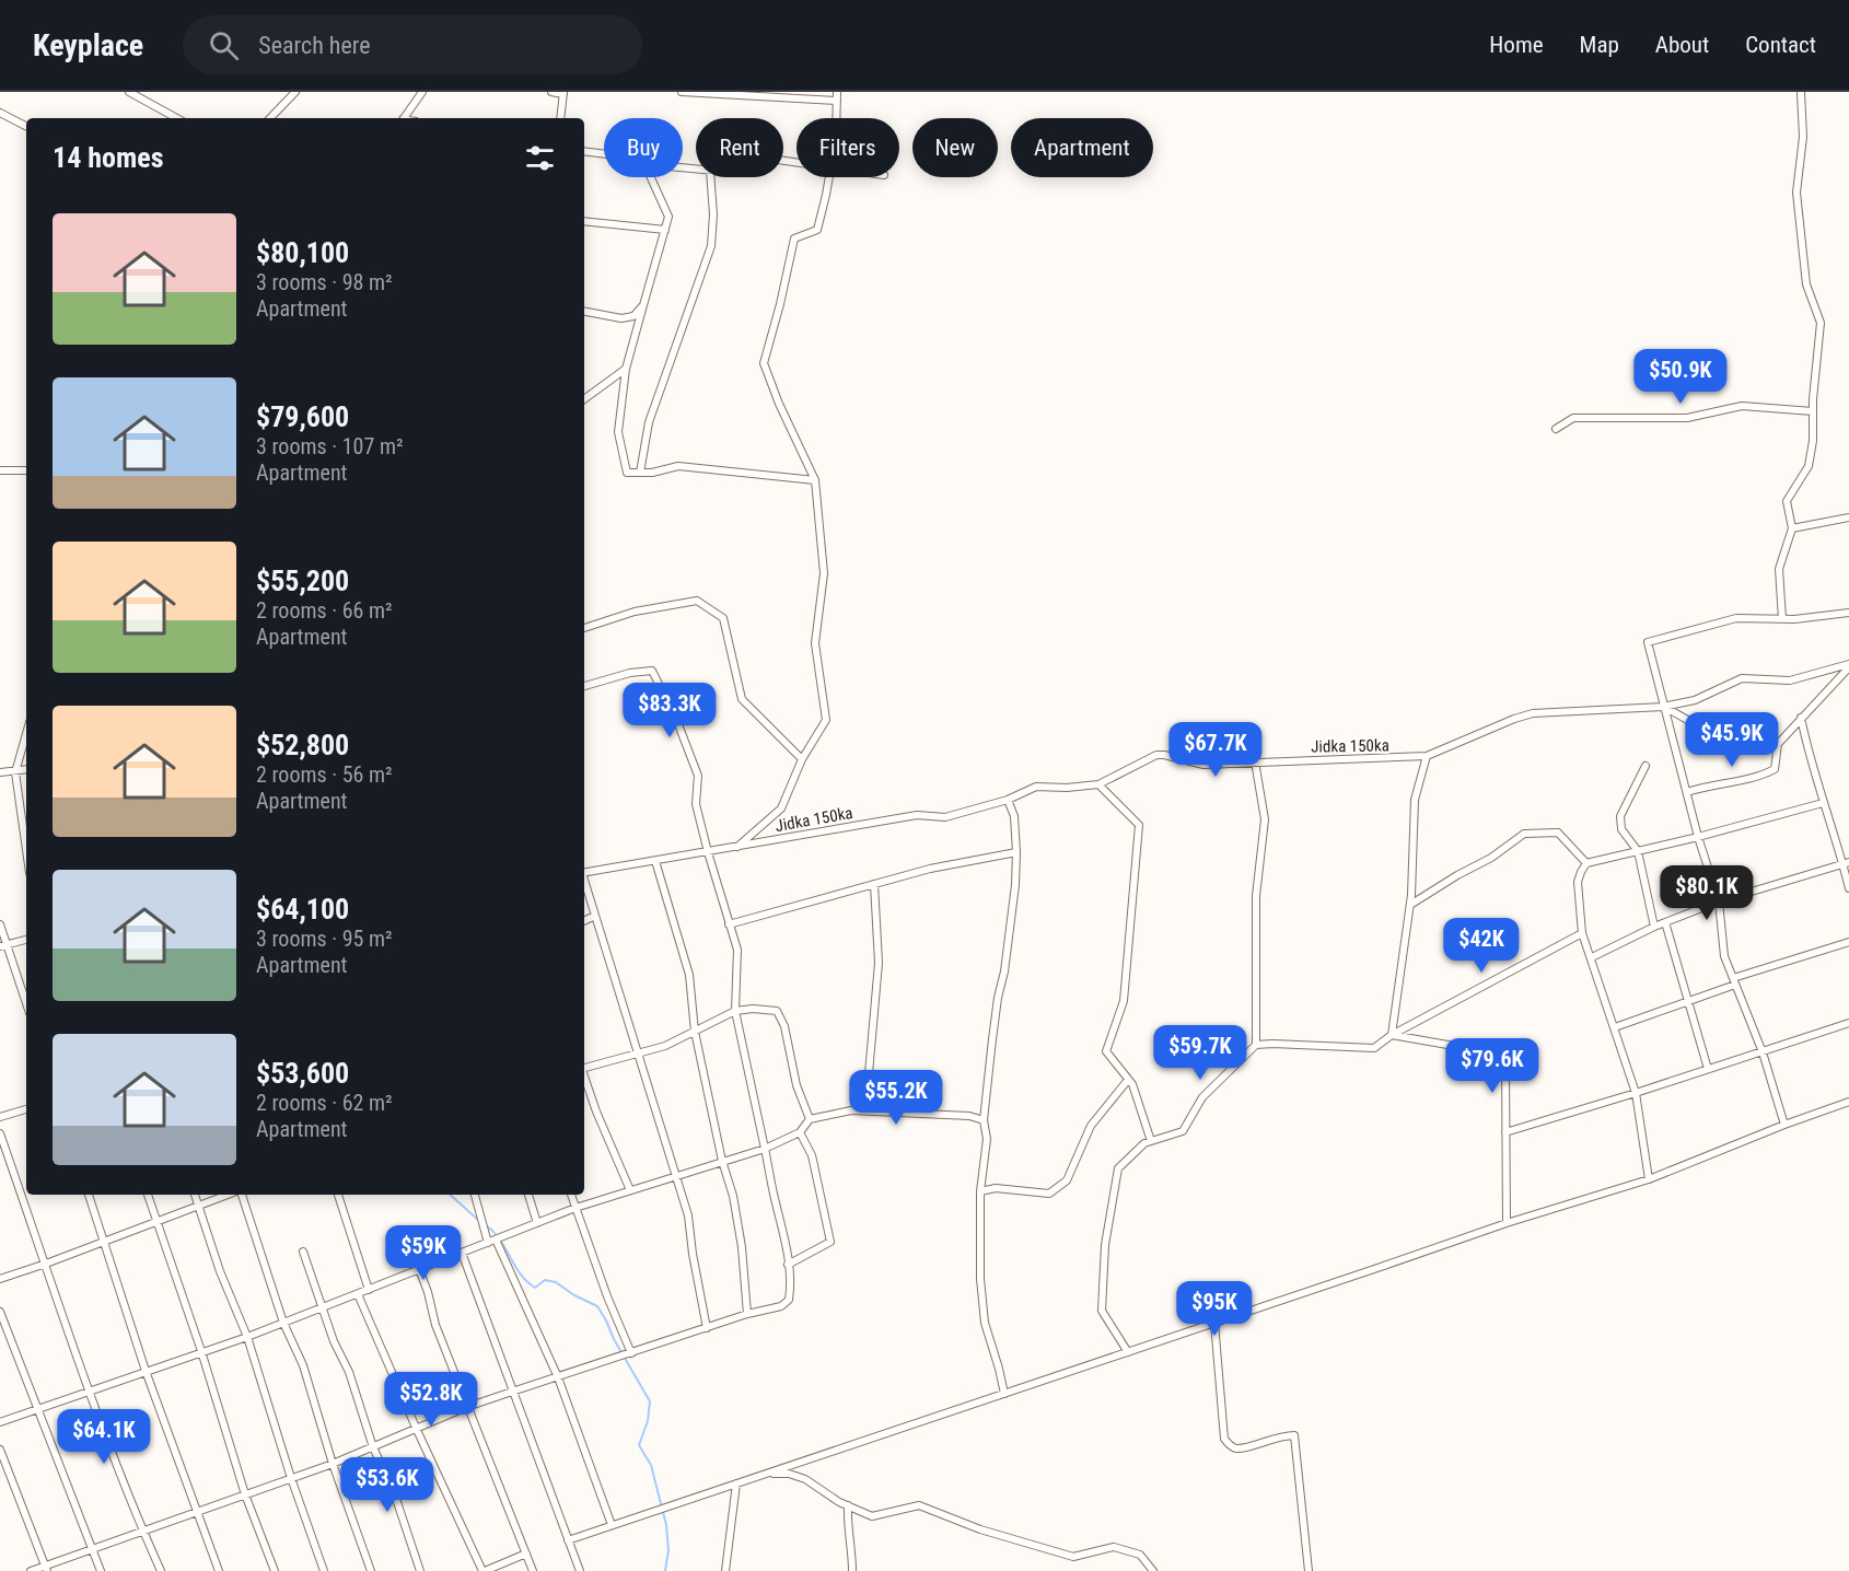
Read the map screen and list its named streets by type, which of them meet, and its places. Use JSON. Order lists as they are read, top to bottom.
{
  "streets": {
    "street": ["Jidka 150ka"]
  },
  "page": {
    "header": "Keyplace",
    "search": "Search here",
    "nav": [
      "Home",
      "Map",
      "About",
      "Contact"
    ],
    "chip": [
      "Buy",
      "Rent",
      "Filters",
      "New",
      "Apartment"
    ],
    "heading": "14 homes",
    "list": [
      {
        "name": "$80,100",
        "note": "3 rooms · 98 m² · Apartment"
      },
      {
        "name": "$79,600",
        "note": "3 rooms · 107 m² · Apartment"
      },
      {
        "name": "$55,200",
        "note": "2 rooms · 66 m² · Apartment"
      },
      {
        "name": "$52,800",
        "note": "2 rooms · 56 m² · Apartment"
      },
      {
        "name": "$64,100",
        "note": "3 rooms · 95 m² · Apartment"
      },
      {
        "name": "$53,600",
        "note": "2 rooms · 62 m² · Apartment"
      }
    ],
    "price": [
      "$50.9K",
      "$83.3K",
      "$45.9K",
      "$67.7K",
      "$80.1K",
      "$42K",
      "$59.7K",
      "$79.6K",
      "$55.2K",
      "$59K",
      "$95K",
      "$52.8K",
      "$64.1K",
      "$53.6K"
    ]
  }
}
